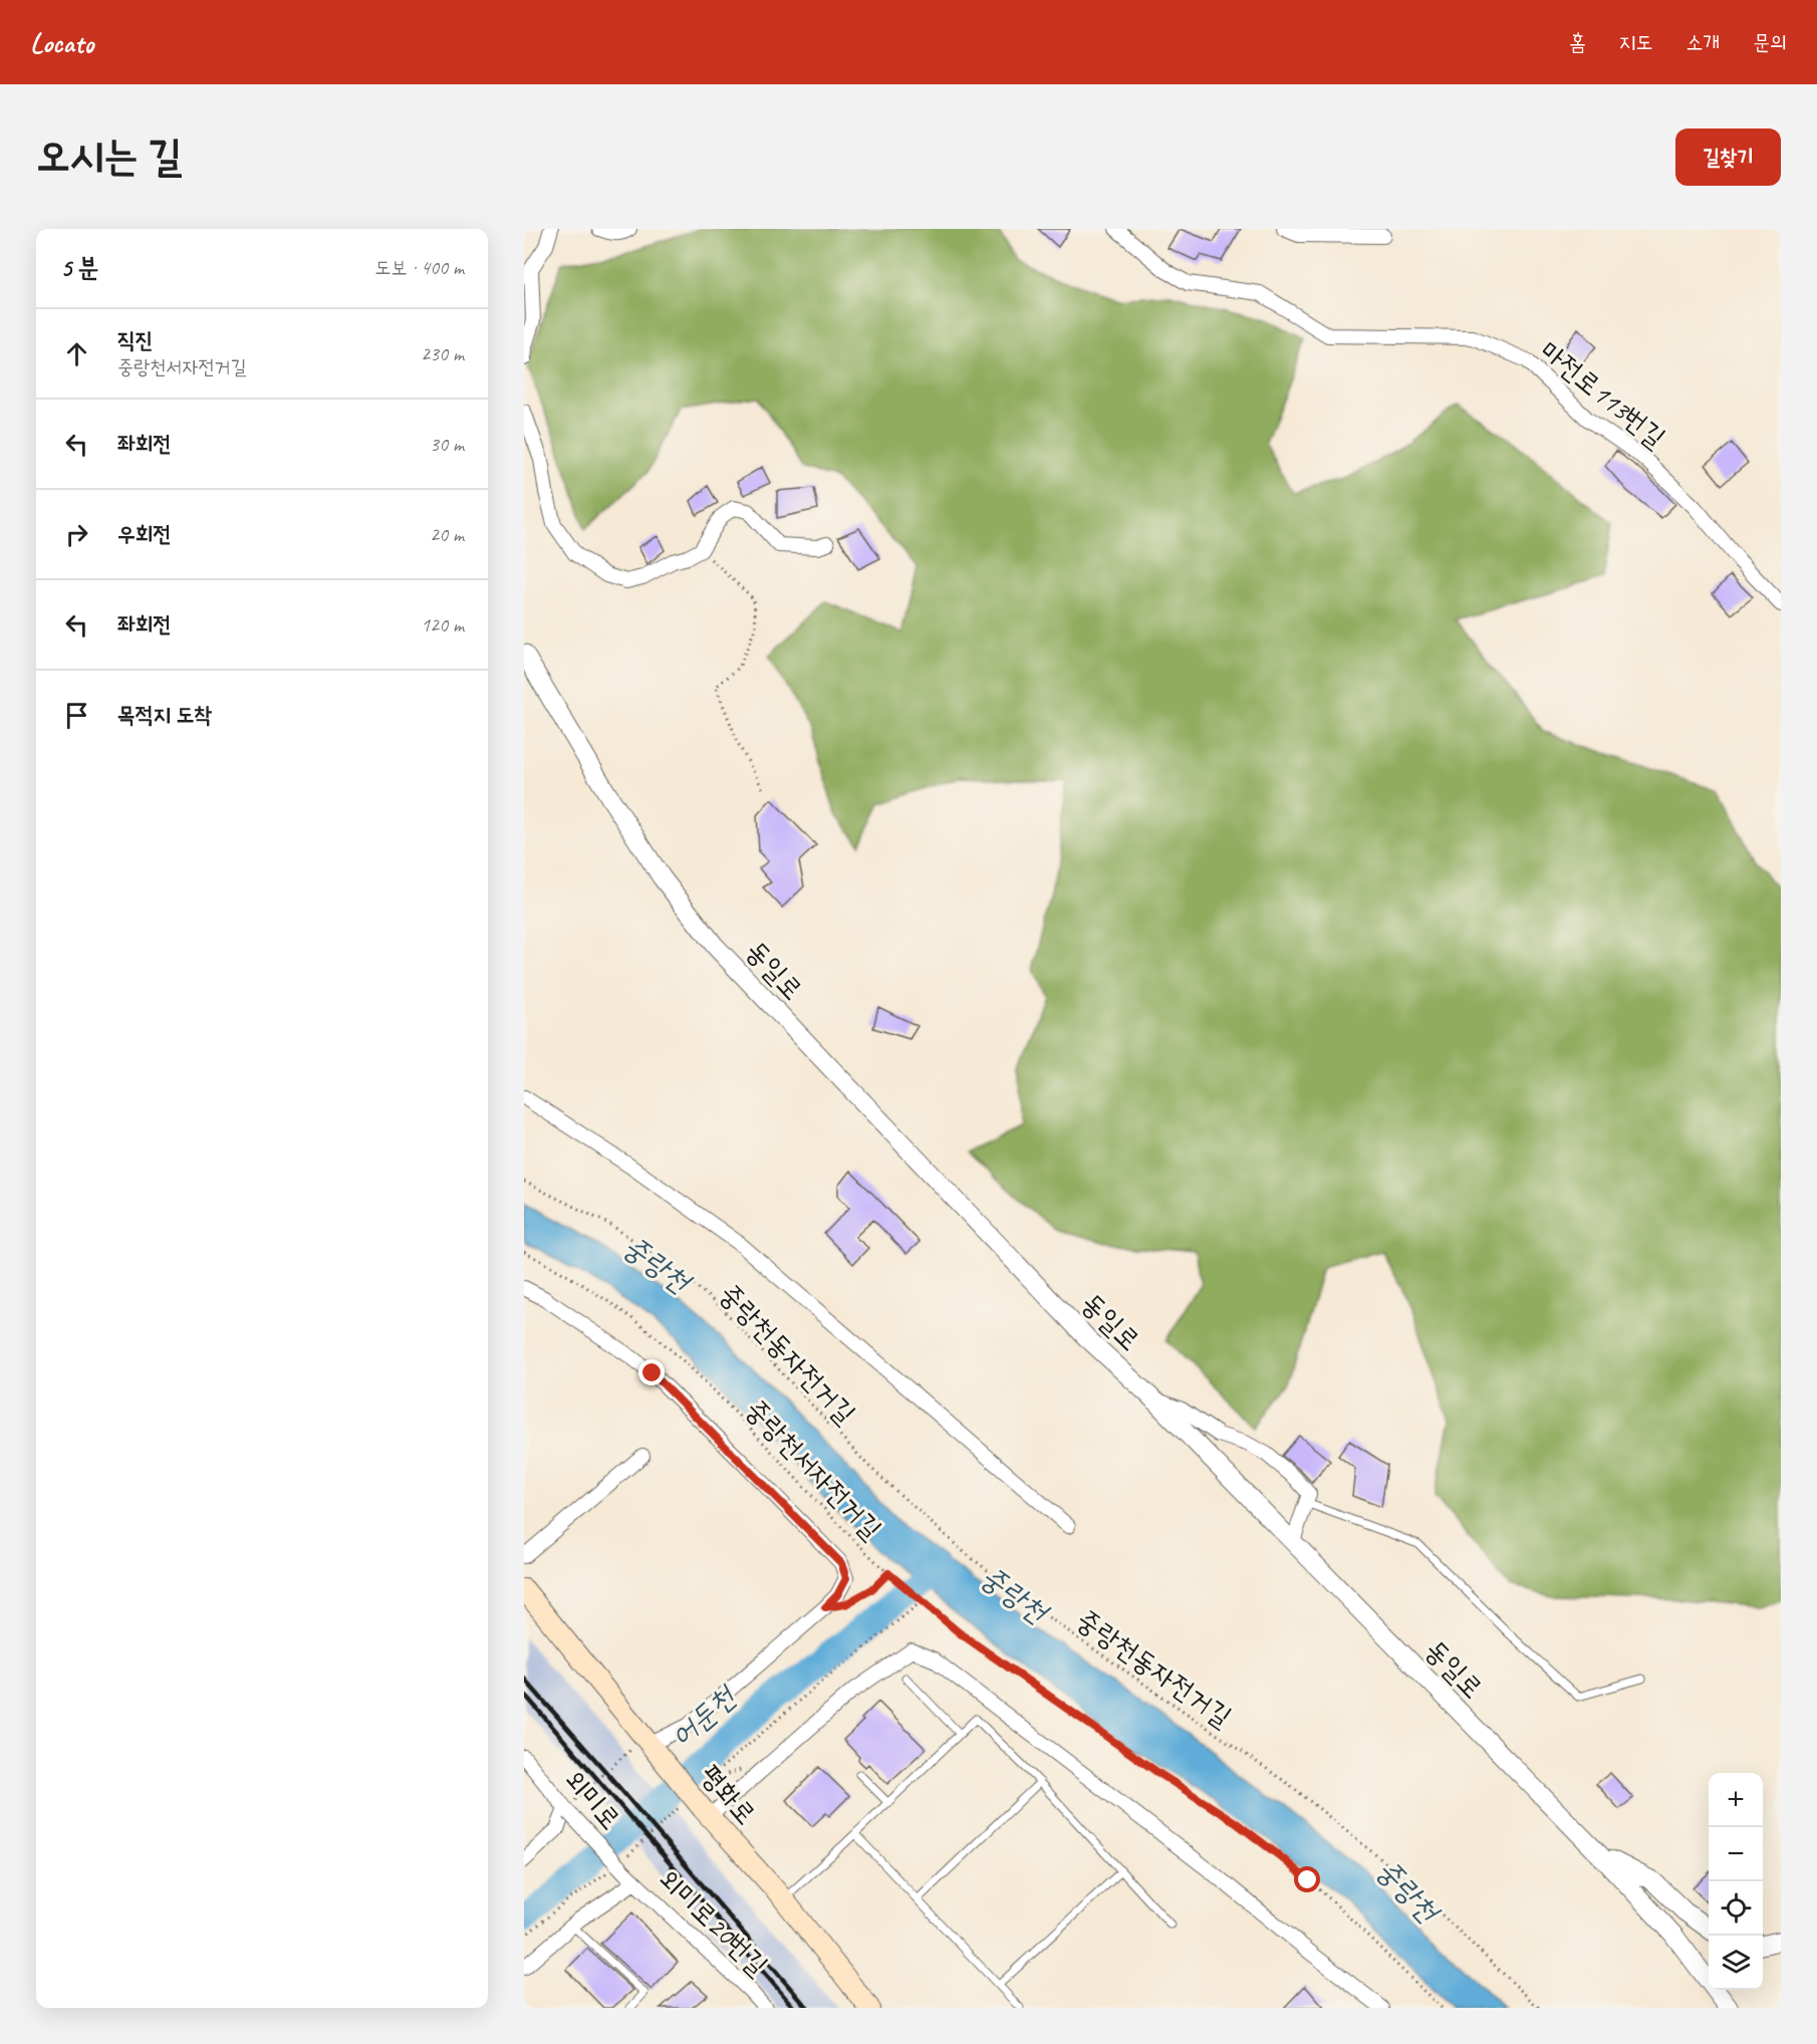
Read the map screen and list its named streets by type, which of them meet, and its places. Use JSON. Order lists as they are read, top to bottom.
{
  "streets": {
    "main road": ["평화로"],
    "street": [
      "마전로113번길",
      "동일로",
      "외미로",
      "외미로20번길"
    ],
    "path": ["중랑천동자전거길", "중랑천서자전거길"]
  },
  "crossings": [
    ["외미로", "외미로20번길"]
  ],
  "water": ["중랑천", "어둔천"],
  "page": {
    "header": "Locato",
    "nav": [
      "홈",
      "지도",
      "소개",
      "문의"
    ],
    "buttons": "길찾기",
    "title": "오시는 길",
    "heading": ["5 분", "도보 · 400 m"],
    "list": [
      ["직진", "중랑천서자전거길", "230 m"],
      ["좌회전", "30 m"],
      ["우회전", "20 m"],
      ["좌회전", "120 m"],
      "목적지 도착"
    ],
    "map_buttons": ["+", "−"]
  }
}
